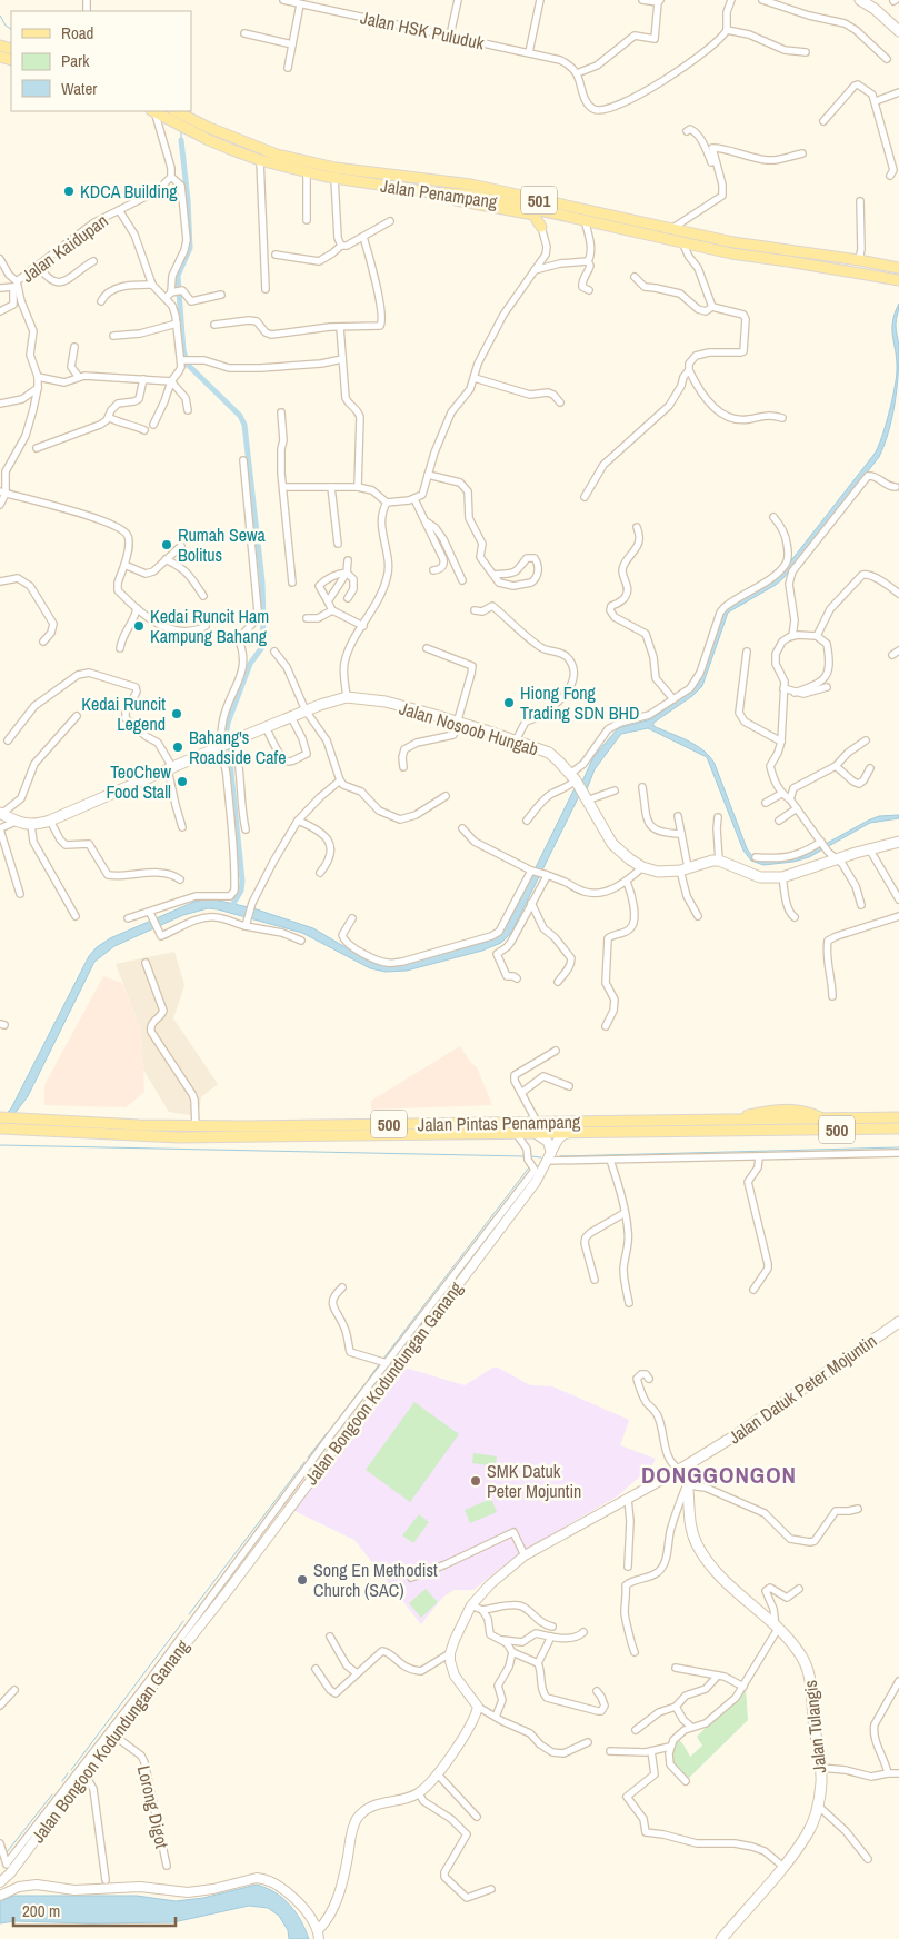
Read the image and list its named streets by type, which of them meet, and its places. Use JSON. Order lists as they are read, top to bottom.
{
  "streets": {
    "main road": [
      "Jalan Penampang",
      "501",
      "Jalan Nosoob Hungab",
      "Jalan Pintas Penampang",
      "500",
      "Jalan Datuk Peter Mojuntin",
      "Jalan Tulangis"
    ],
    "street": [
      "Jalan HSK Puluduk",
      "Jalan Kaidupan",
      "Jalan Bongoon Kodundungan Ganang",
      "Lorong Digot"
    ]
  },
  "crossings": [
    ["Jalan Pintas Penampang", "500"],
    ["Jalan Pintas Penampang", "Jalan Bongoon Kodundungan Ganang"],
    ["Jalan Bongoon Kodundungan Ganang", "Lorong Digot"],
    ["Jalan Datuk Peter Mojuntin", "Jalan Tulangis"]
  ],
  "districts": ["DONGGONGON"],
  "places": [
    "KDCA Building",
    "Rumah Sewa Bolitus",
    "Kedai Runcit Ham Kampung Bahang",
    "Hiong Fong Trading SDN BHD",
    "Kedai Runcit Legend",
    "Bahang's Roadside Cafe",
    "TeoChew Food Stall",
    "SMK Datuk Peter Mojuntin",
    "Song En Methodist Church (SAC)"
  ],
  "legend": ["Road", "Park", "Water"],
  "scale_bar": "200 m"
}
